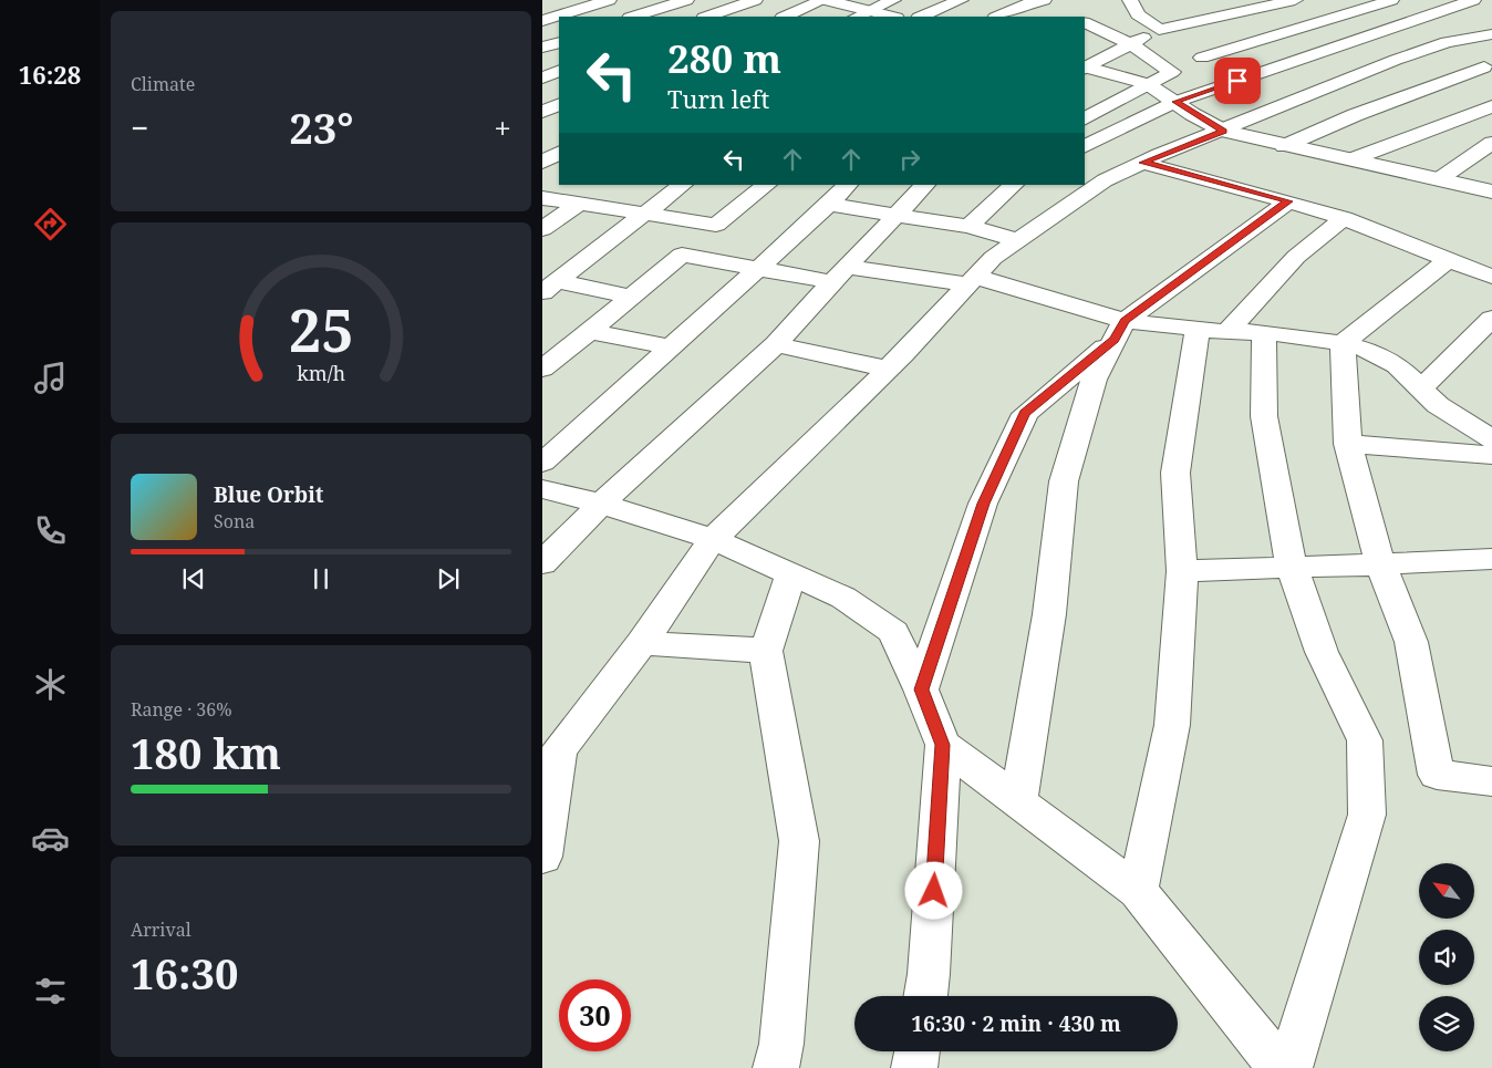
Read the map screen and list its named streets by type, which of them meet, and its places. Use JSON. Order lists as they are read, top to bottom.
{
  "north": "top left",
  "page": {
    "tabs": "16:28",
    "tile": [
      "Climate",
      ["Range · 36%", "180 km"],
      ["Arrival", "16:30"]
    ],
    "turn": ["280 m", "Turn left"],
    "heat": ["−", "23°", "+"],
    "song": ["Blue Orbit", "Sona"],
    "limit": "30",
    "trip": "16:30 · 2 min · 430 m",
    "gauge": ["25", "km/h"]
  }
}
